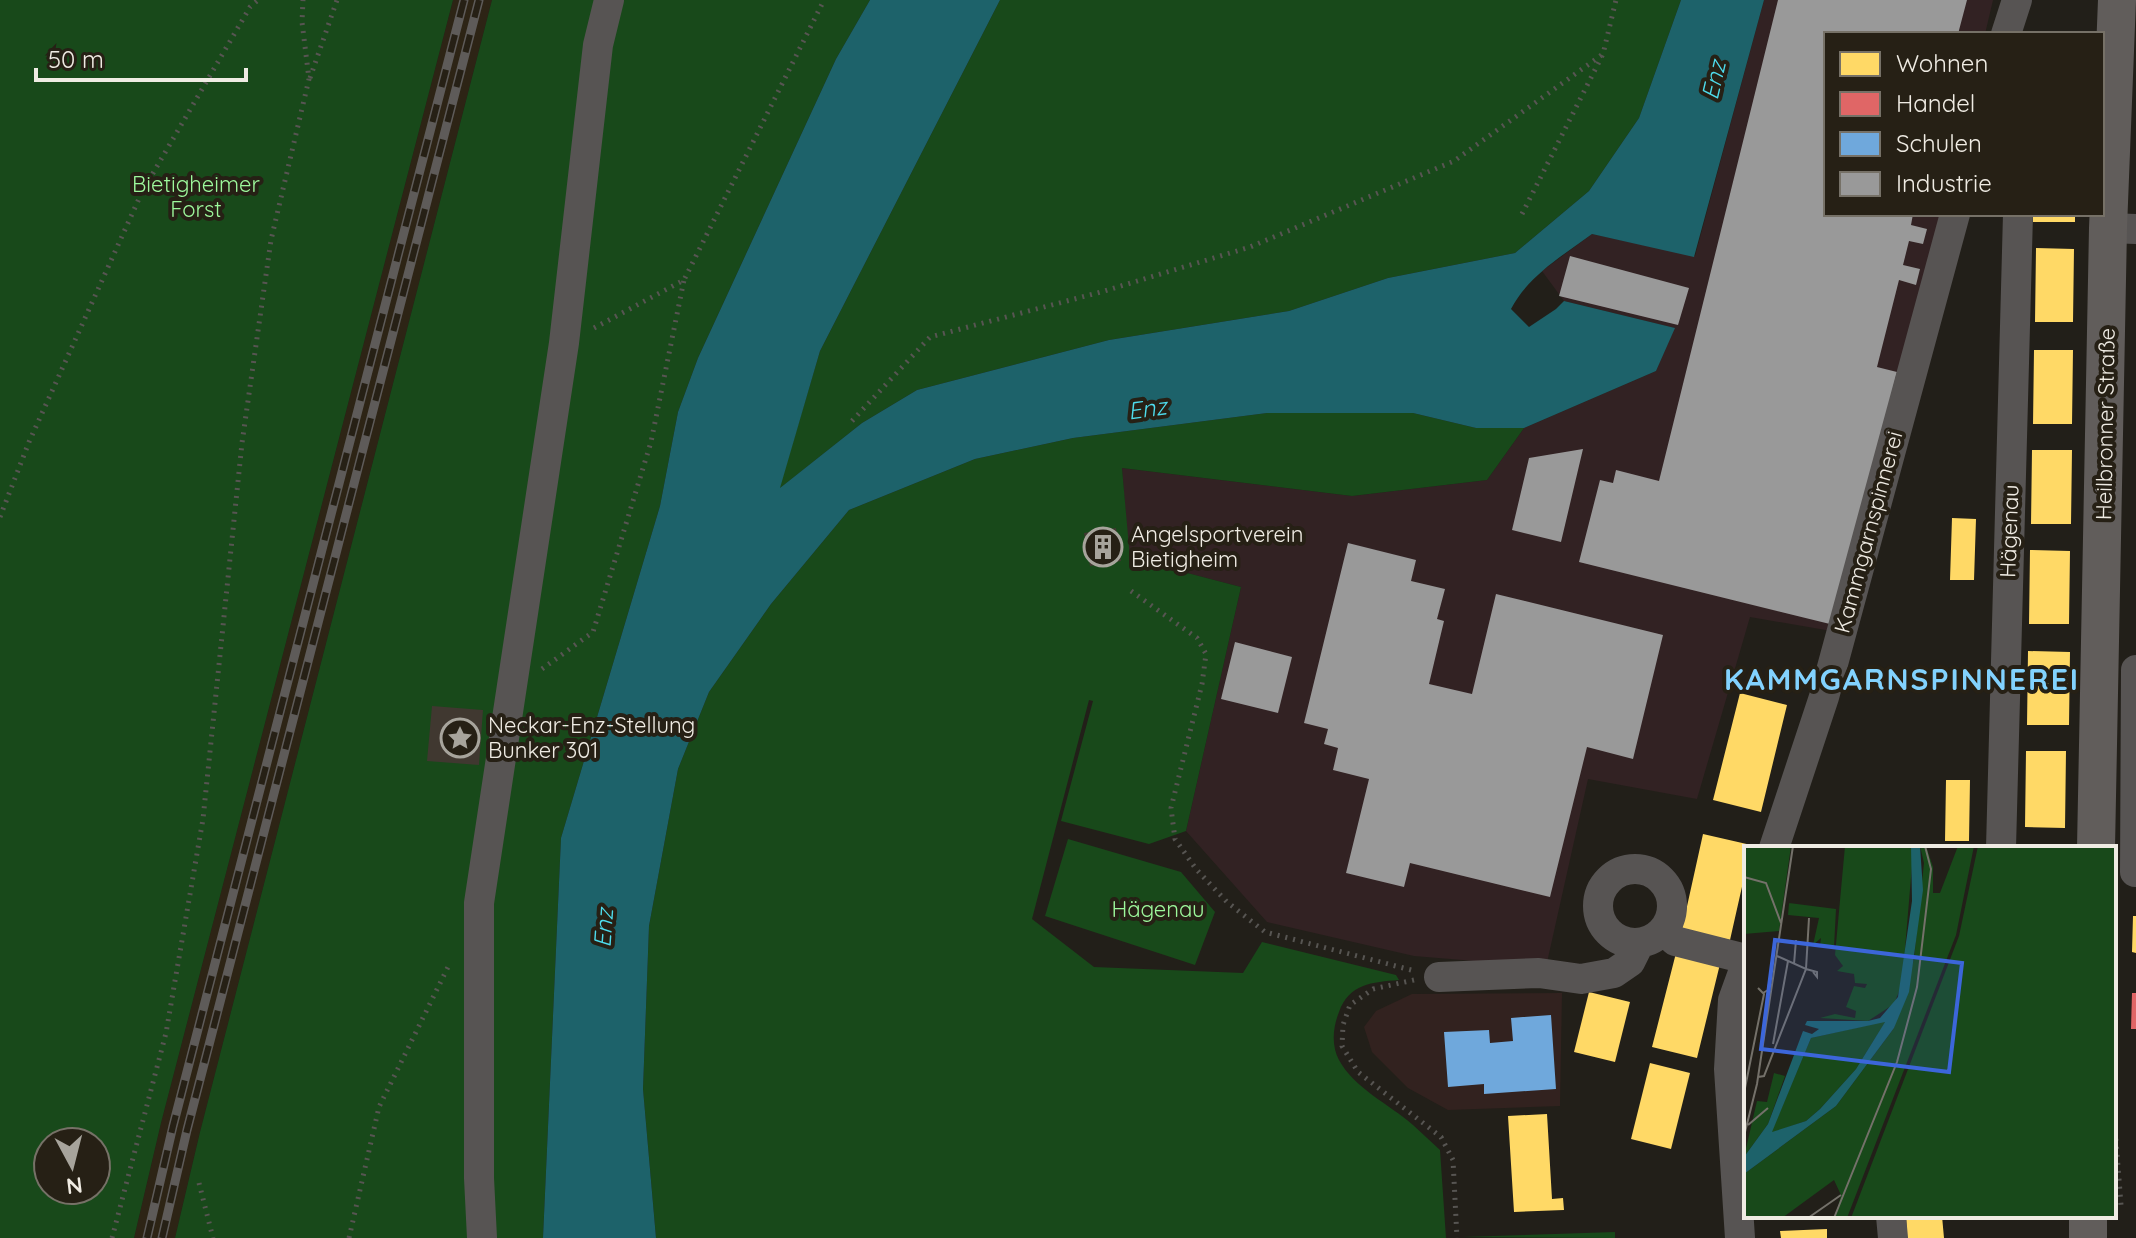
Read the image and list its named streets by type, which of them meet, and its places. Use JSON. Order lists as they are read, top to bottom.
{
  "streets": {
    "main road": ["Heilbronner Straße"],
    "street": ["Hägenau", "Kammgarnspinnerei"]
  },
  "districts": ["KAMMGARNSPINNEREI"],
  "water": ["Enz"],
  "parks": ["Bietigheimer Forst", "Hägenau"],
  "places": {
    "building": ["Angelsportverein Bietigheim"],
    "place": ["Neckar-Enz-Stellung Bunker 301"]
  },
  "legend": [
    "Wohnen",
    "Handel",
    "Schulen",
    "Industrie"
  ],
  "scale_bar": "50 m",
  "north": "bottom"
}
